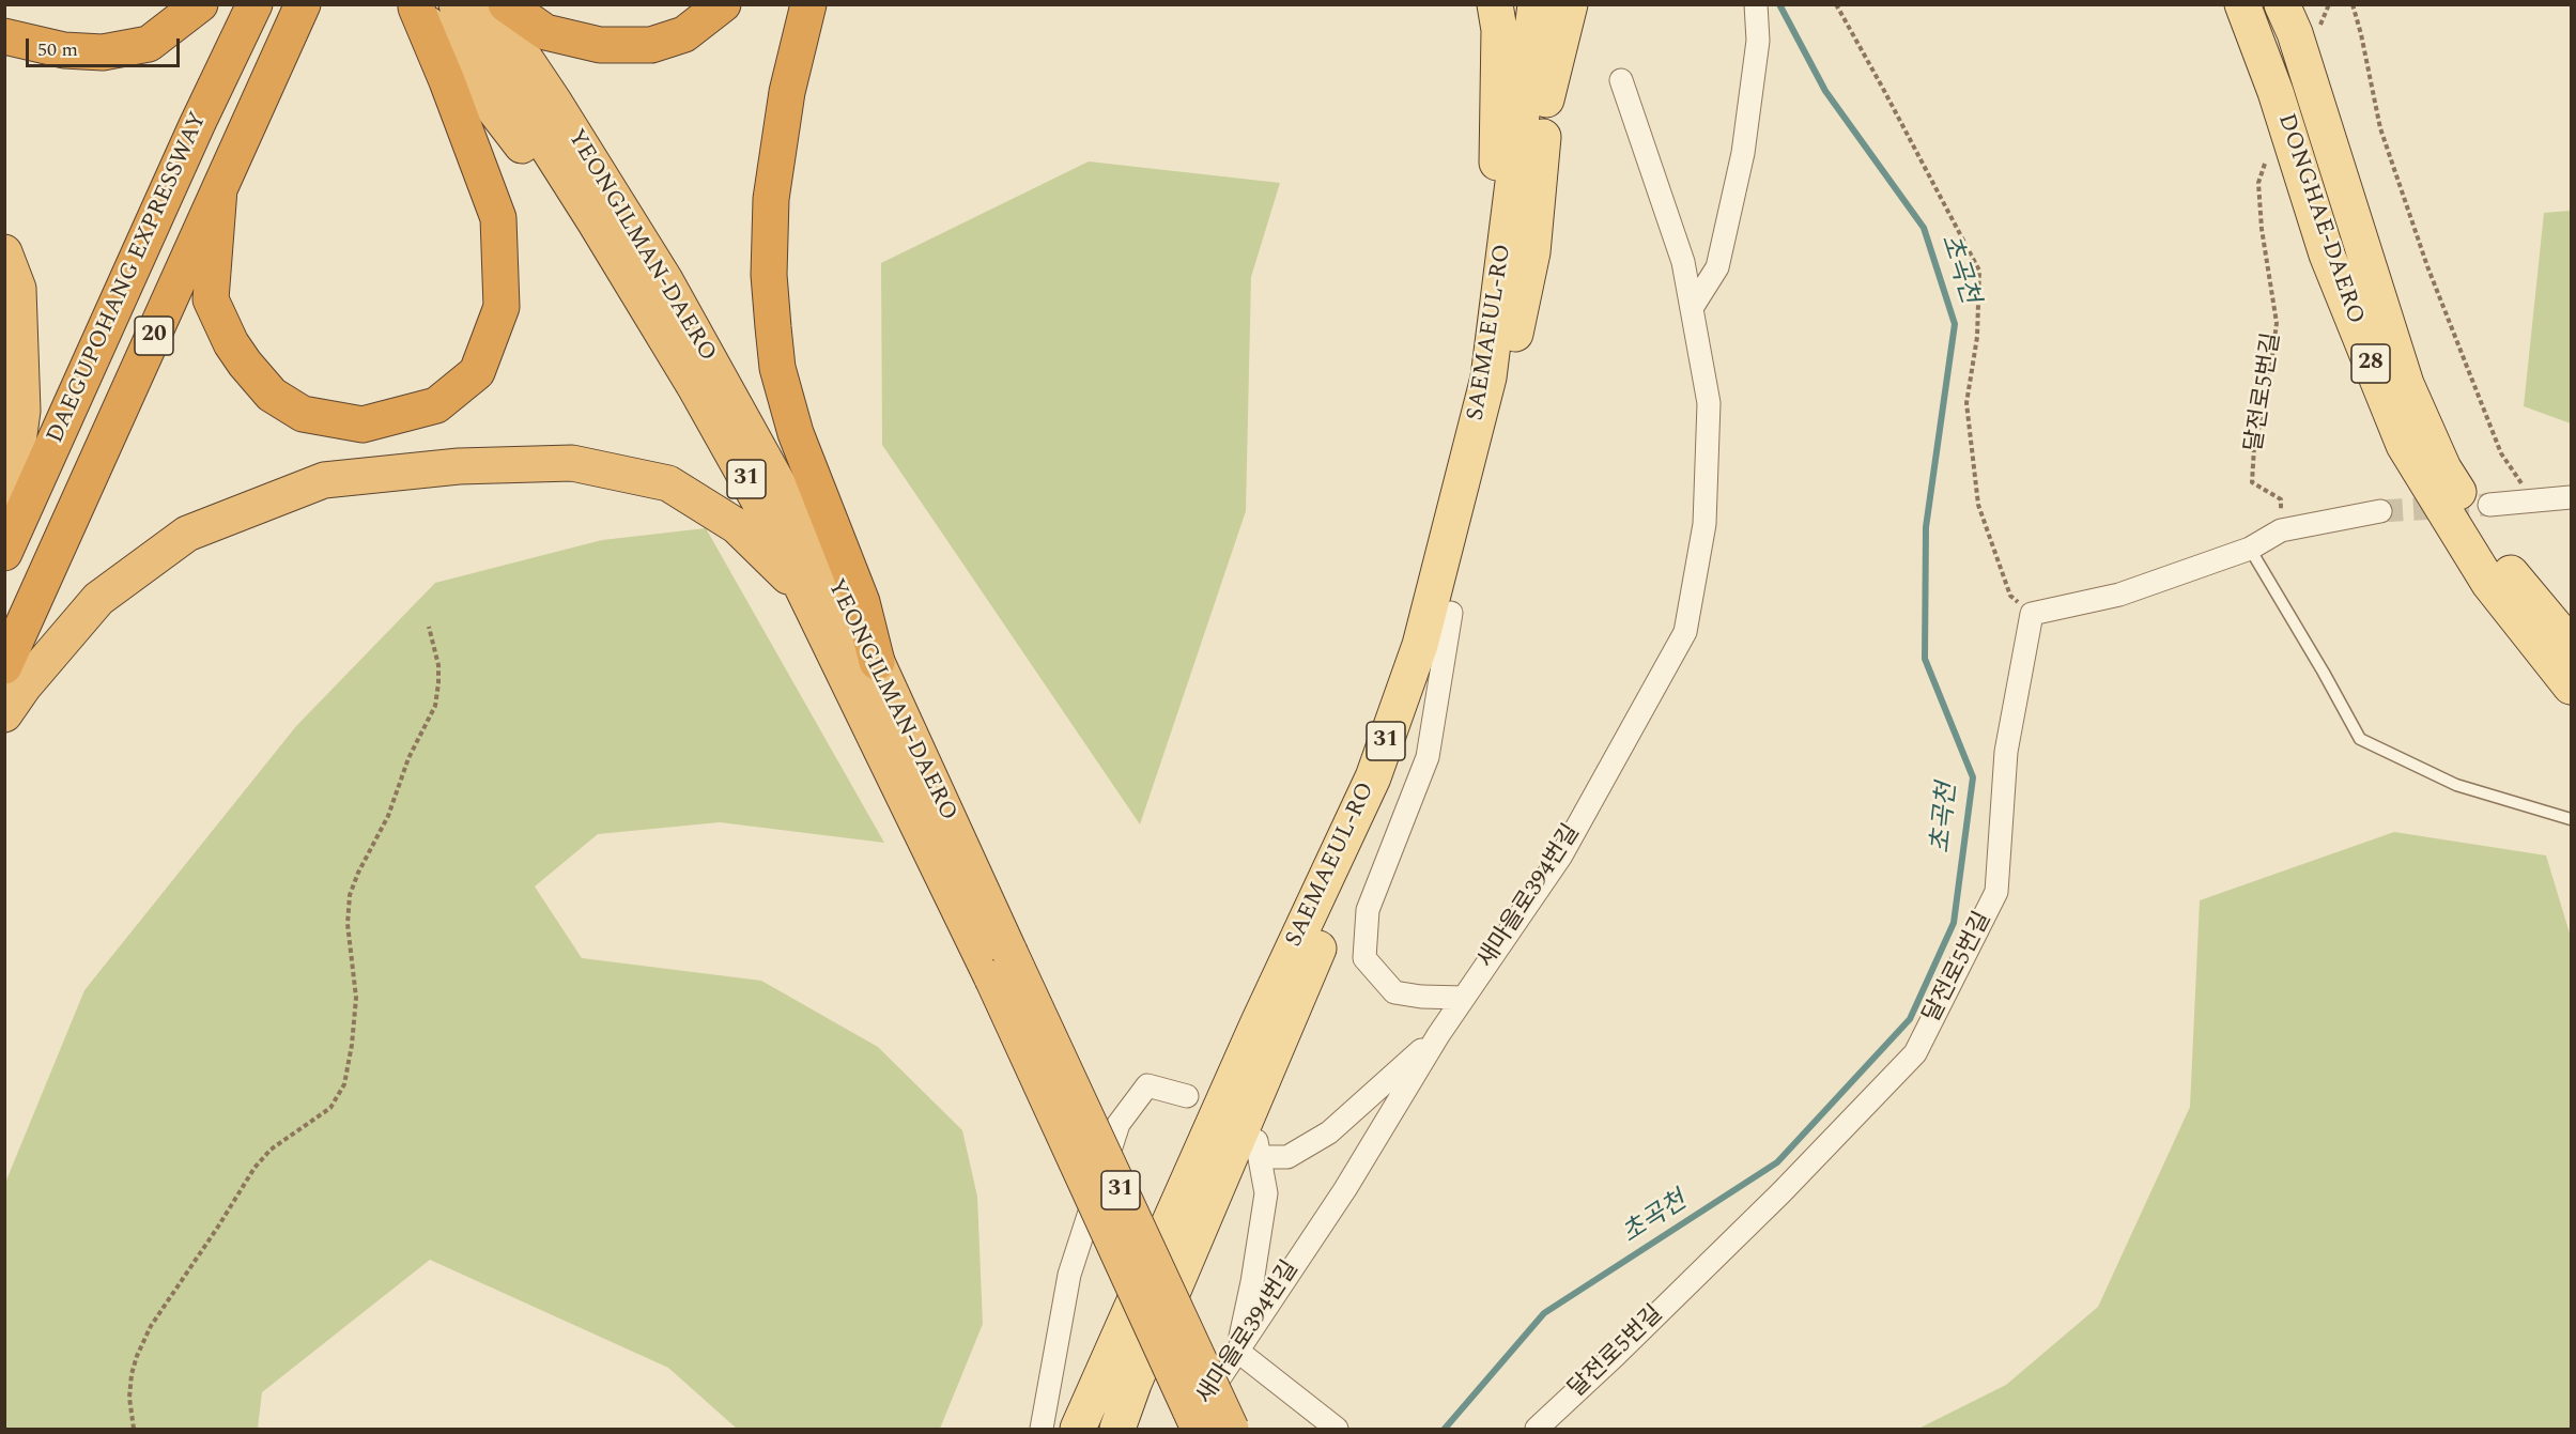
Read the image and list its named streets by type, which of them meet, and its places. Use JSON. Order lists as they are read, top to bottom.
{
  "streets": {
    "highway": [
      "YEONGILMAN-DAERO",
      "DAEGUPOHANG EXPRESSWAY",
      "20",
      "31"
    ],
    "main road": ["DONGHAE-DAERO", "SAEMAEUL-RO", "28"],
    "street": ["달전로5번길", "새마을로394번길"]
  },
  "water": ["초곡천"],
  "scale_bar": "50 m"
}
